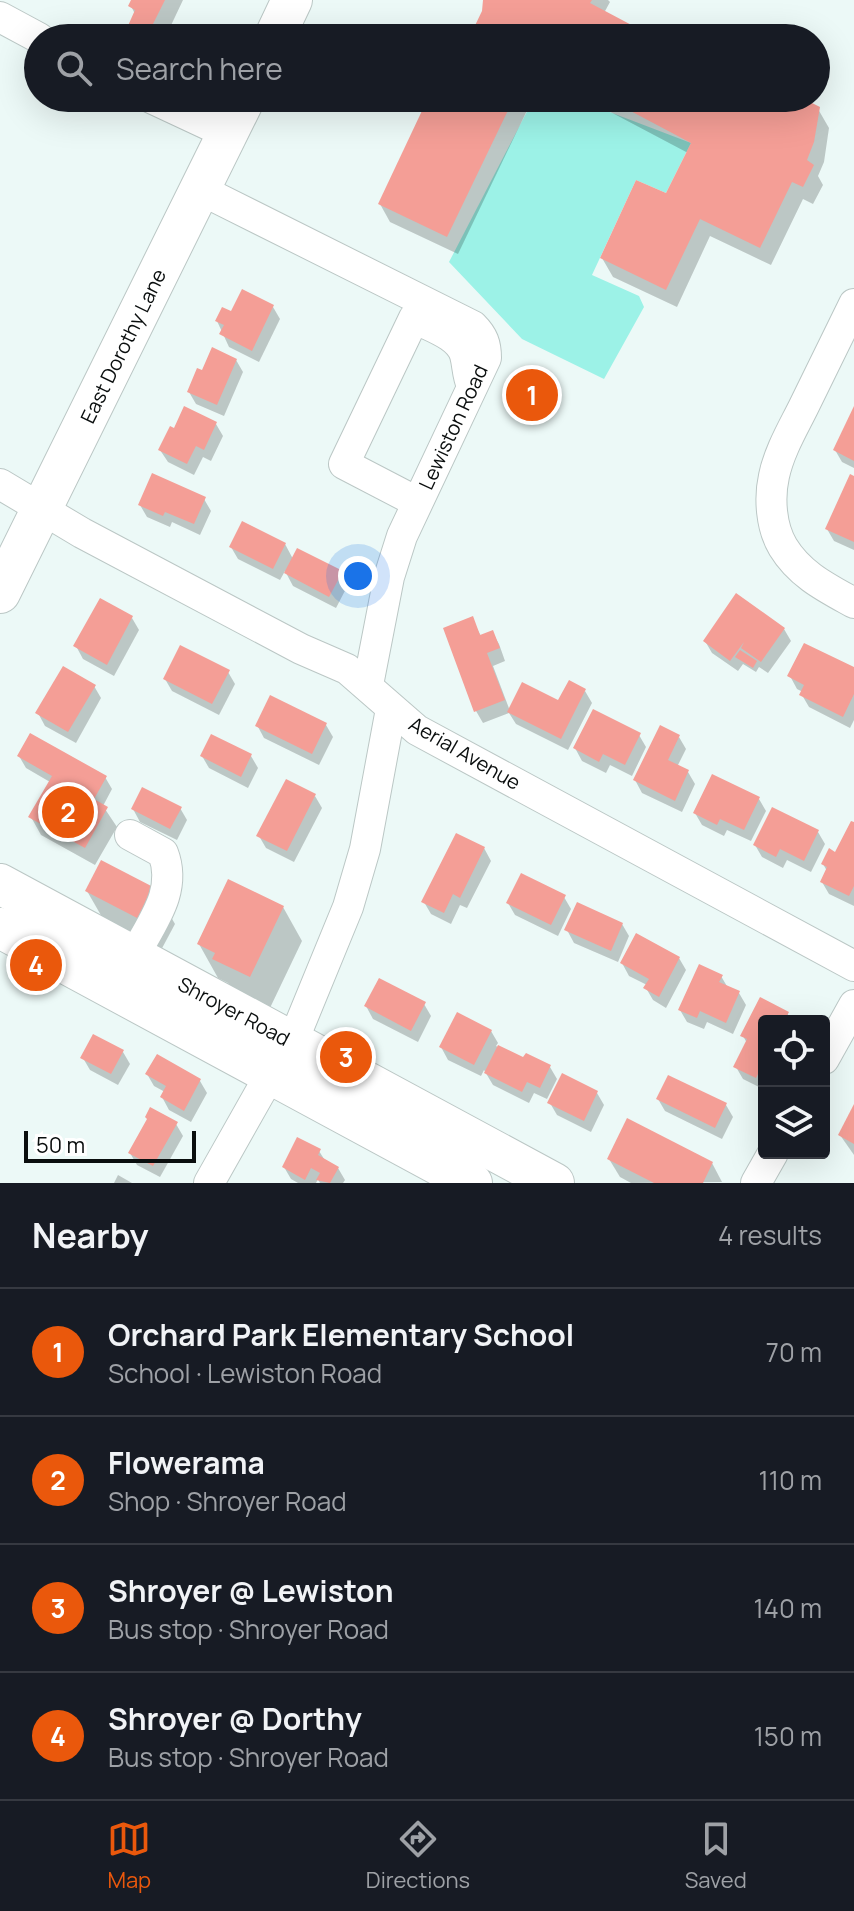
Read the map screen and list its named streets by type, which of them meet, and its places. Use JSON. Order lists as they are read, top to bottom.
{
  "streets": {
    "main road": ["East Dorothy Lane", "Shroyer Road"],
    "street": ["Lewiston Road", "Aerial Avenue"]
  },
  "crossings": [
    ["East Dorothy Lane", "Lewiston Road"],
    ["East Dorothy Lane", "Aerial Avenue"],
    ["Lewiston Road", "Aerial Avenue"]
  ],
  "scale_bar": "50 m",
  "page": {
    "search": "Search here",
    "pins": [
      "1",
      "2",
      "4",
      "3"
    ],
    "scale": "50 m",
    "heading": ["Nearby", "4 results"],
    "list": [
      {
        "mark": "1",
        "name": "Orchard Park Elementary School",
        "note": "School · Lewiston Road",
        "value": "70 m"
      },
      {
        "mark": "2",
        "name": "Flowerama",
        "note": "Shop · Shroyer Road",
        "value": "110 m"
      },
      {
        "mark": "3",
        "name": "Shroyer @ Lewiston",
        "note": "Bus stop · Shroyer Road",
        "value": "140 m"
      },
      {
        "mark": "4",
        "name": "Shroyer @ Dorthy",
        "note": "Bus stop · Shroyer Road",
        "value": "150 m"
      }
    ],
    "nav": ["Map", "Directions", "Saved"]
  }
}
